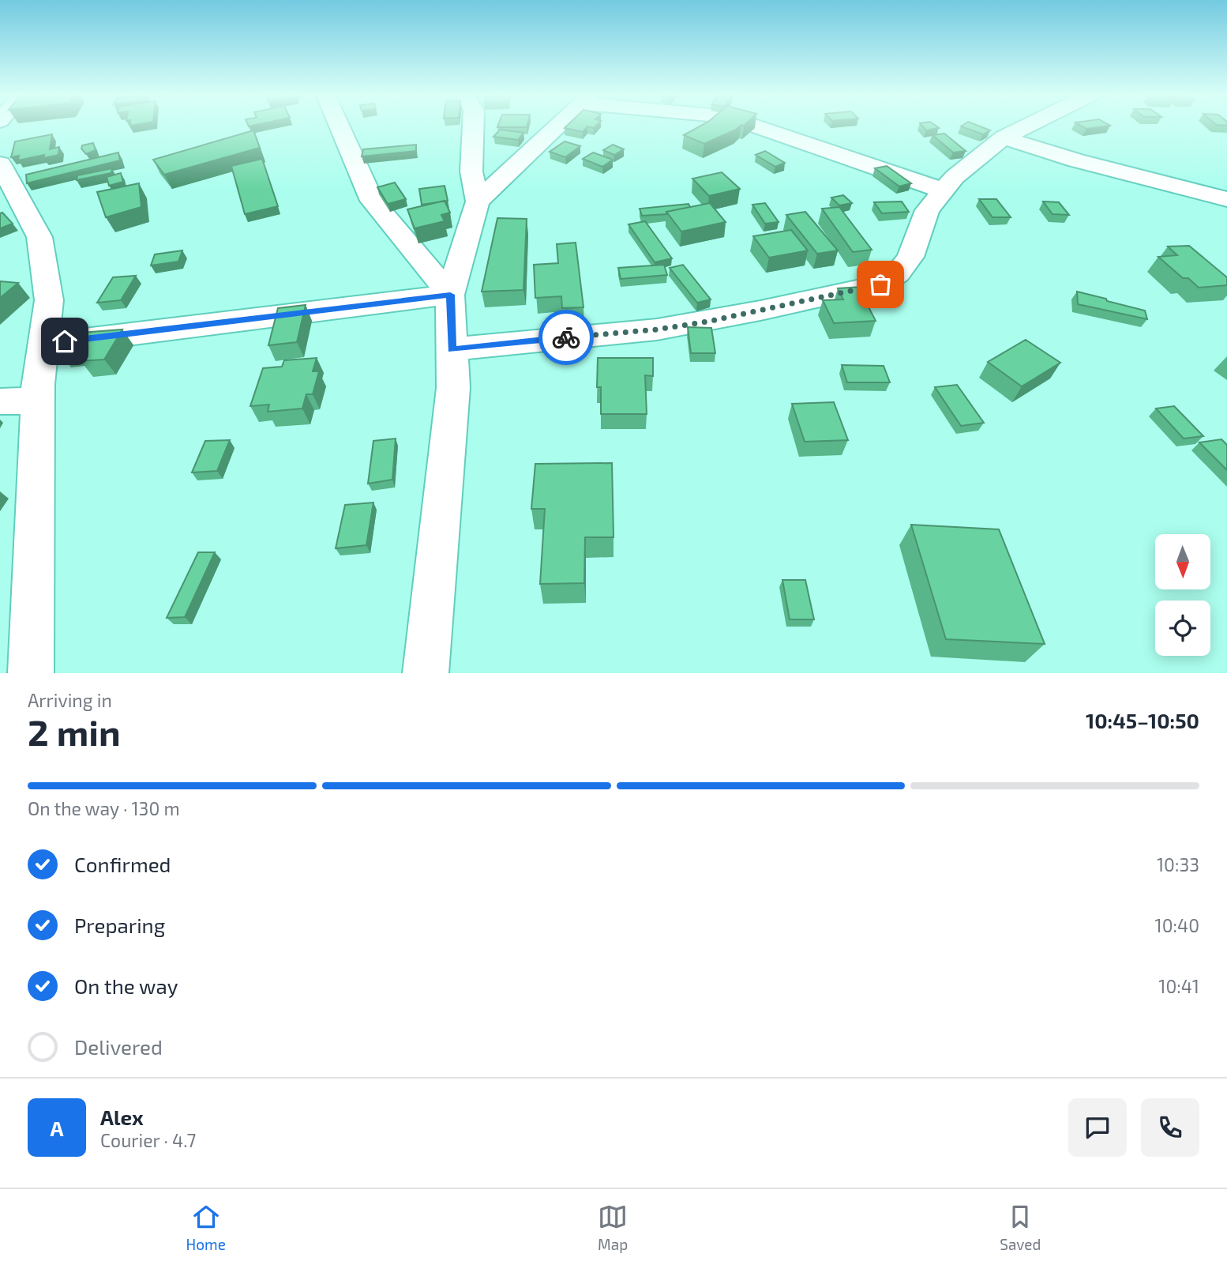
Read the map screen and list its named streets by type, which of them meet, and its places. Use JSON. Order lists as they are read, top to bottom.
{
  "north": "bottom",
  "page": {
    "heading": ["2 min", "Arriving in", "10:45–10:50"],
    "panel": ["Alex", "Courier · 4.7"],
    "bar": "On the way · 130 m",
    "list": [
      ["Confirmed", "10:33"],
      ["Preparing", "10:40"],
      ["On the way", "10:41"],
      "Delivered"
    ],
    "round": "A",
    "tabs": ["Home", "Map", "Saved"]
  }
}
